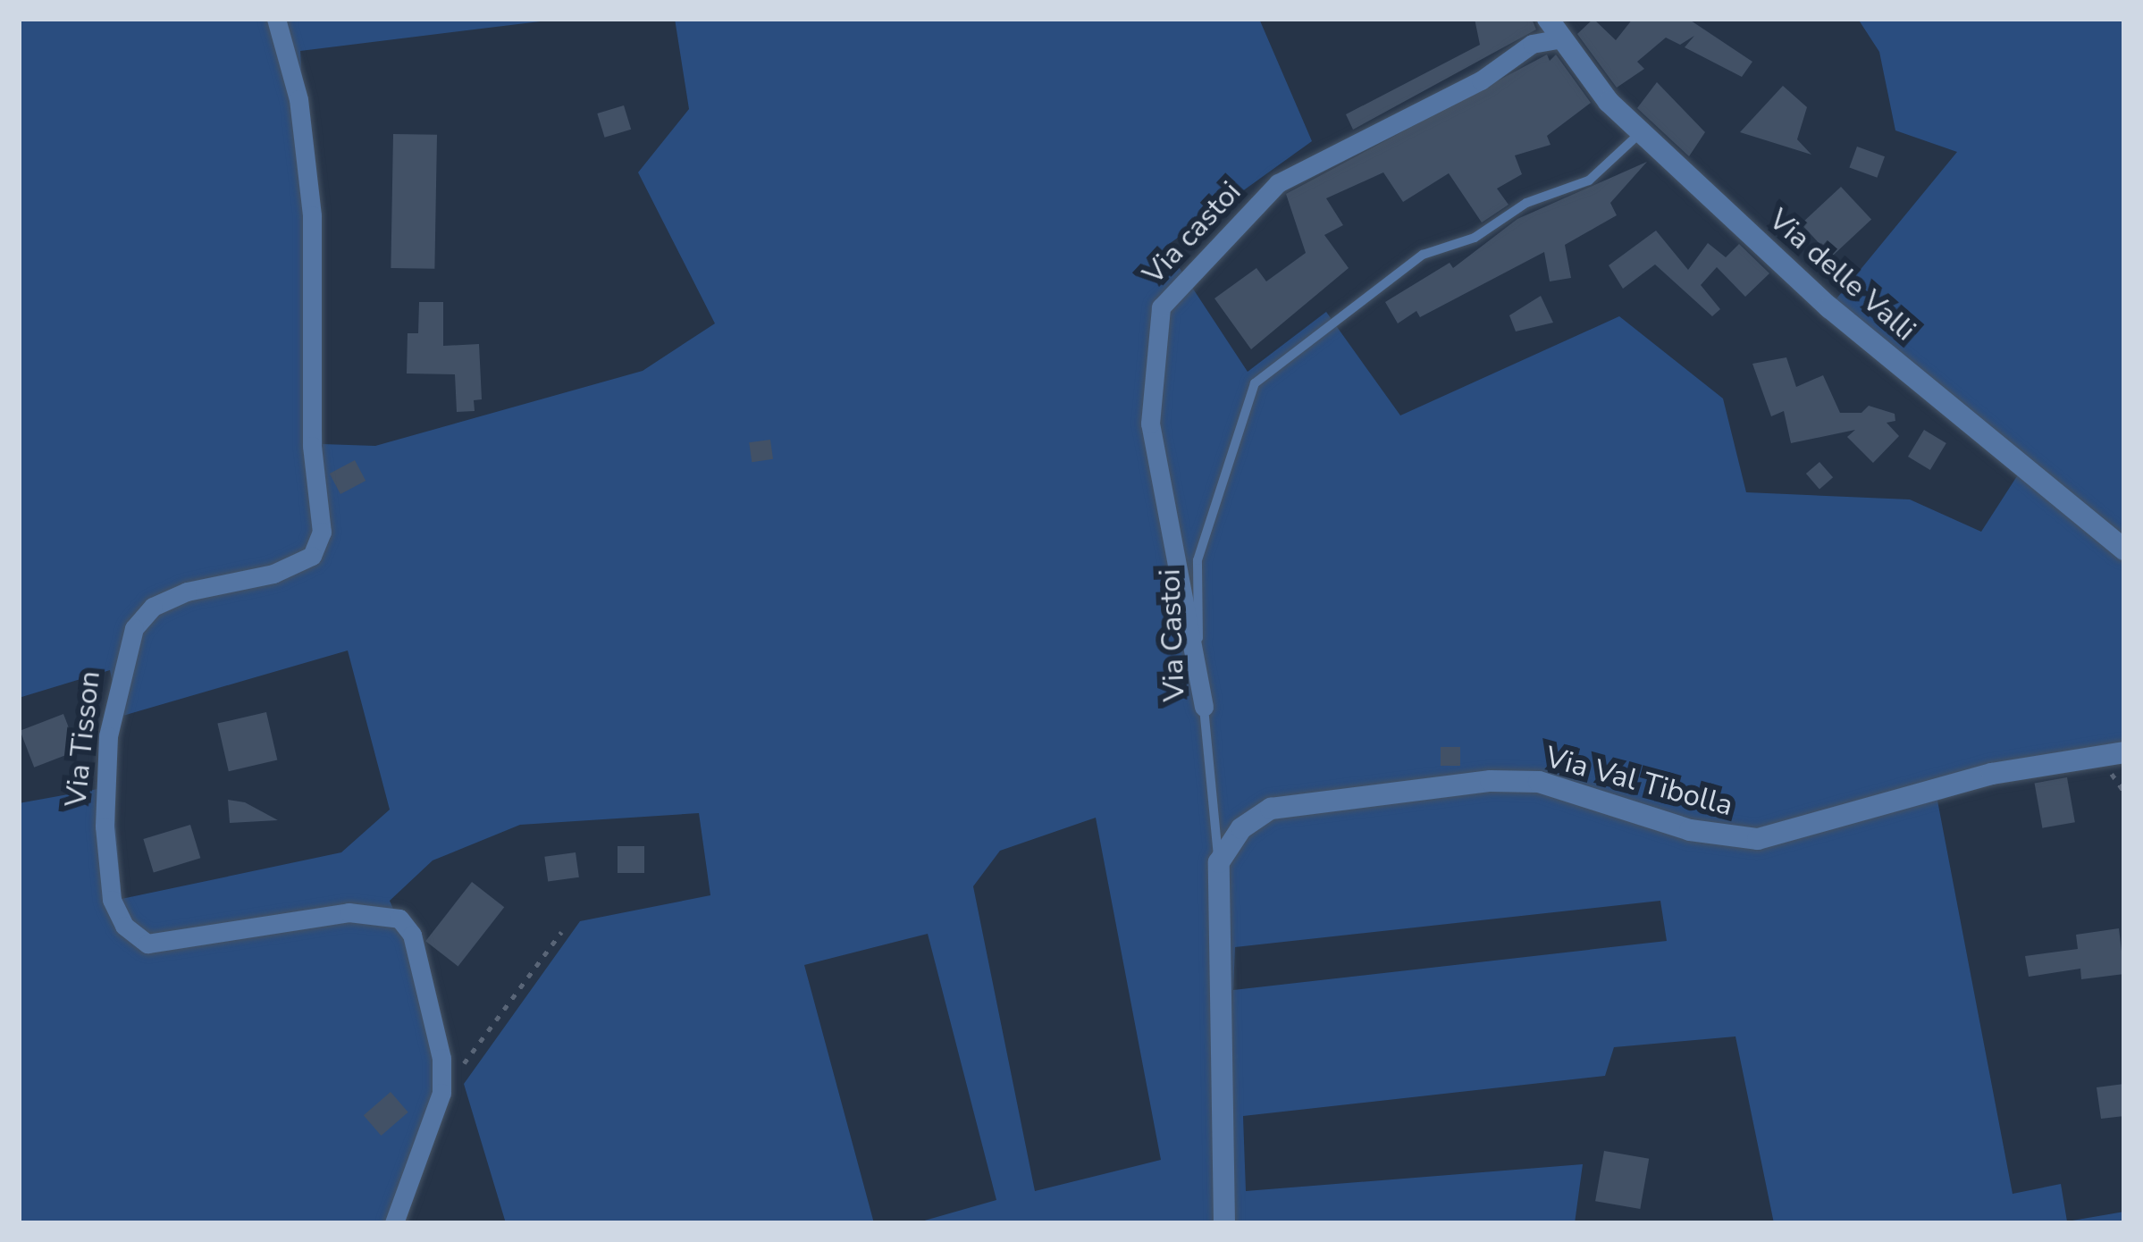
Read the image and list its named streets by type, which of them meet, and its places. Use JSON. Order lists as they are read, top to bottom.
{
  "streets": {
    "street": [
      "Via castoi",
      "Via delle Valli",
      "Via Castoi",
      "Via Tisson",
      "Via Val Tibolla"
    ]
  },
  "crossings": [
    ["Via castoi", "Via delle Valli"],
    ["Via castoi", "Via Castoi"],
    ["Via delle Valli", "Via Castoi"],
    ["Via Castoi", "Via Val Tibolla"]
  ]
}
